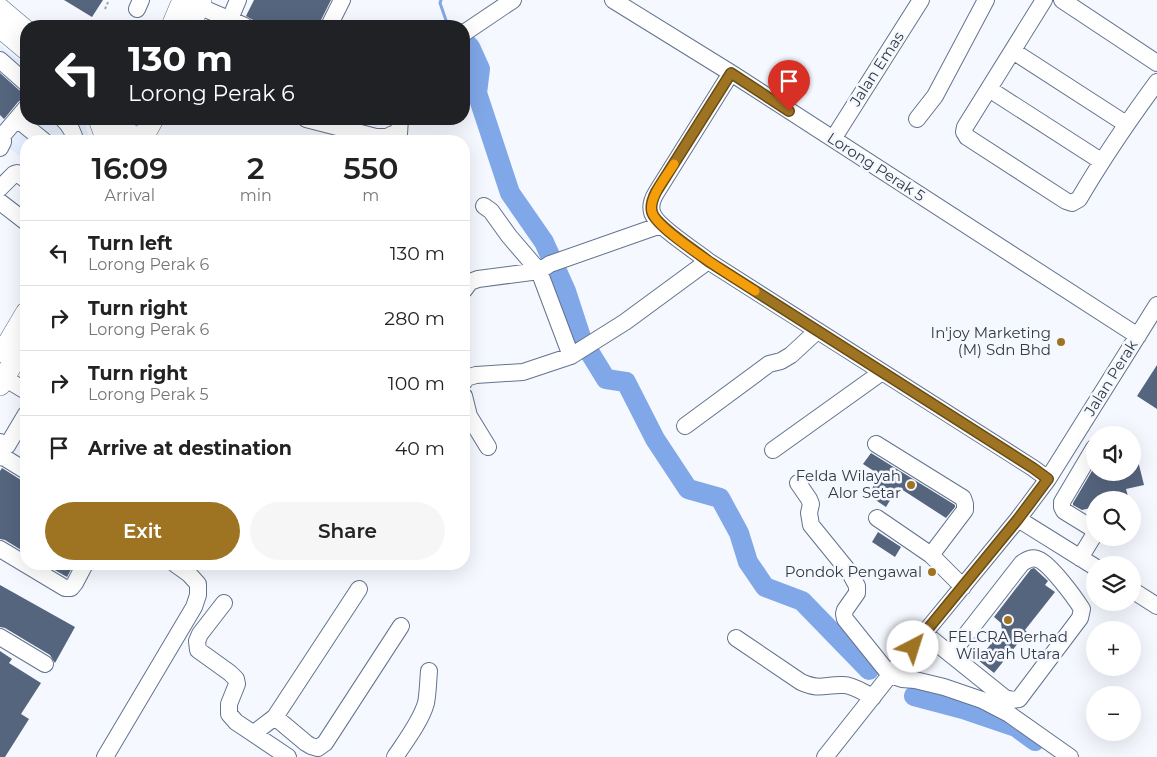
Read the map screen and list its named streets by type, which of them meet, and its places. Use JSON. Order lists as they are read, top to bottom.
{
  "streets": {
    "street": ["Jalan Emas", "Lorong Perak 5", "Jalan Perak"]
  },
  "crossings": [
    ["Jalan Emas", "Lorong Perak 5"],
    ["Lorong Perak 5", "Jalan Perak"]
  ],
  "places": [
    "In'joy Marketing (M) Sdn Bhd",
    "Felda Wilayah Alor Setar",
    "Pondok Pengawal",
    "FELCRA Berhad Wilayah Utara"
  ],
  "page": {
    "turn": ["130 m", "Lorong Perak 6"],
    "eta": [
      "16:09",
      "Arrival",
      "2",
      "min",
      "550",
      "m"
    ],
    "list": [
      {
        "name": "Turn left",
        "note": "Lorong Perak 6",
        "value": "130 m"
      },
      {
        "name": "Turn right",
        "note": "Lorong Perak 6",
        "value": "280 m"
      },
      {
        "name": "Turn right",
        "note": "Lorong Perak 5",
        "value": "100 m"
      },
      {
        "name": "Arrive at destination",
        "value": "40 m"
      }
    ],
    "map_buttons": ["+", "−"],
    "buttons": ["Exit", "Share"]
  }
}
